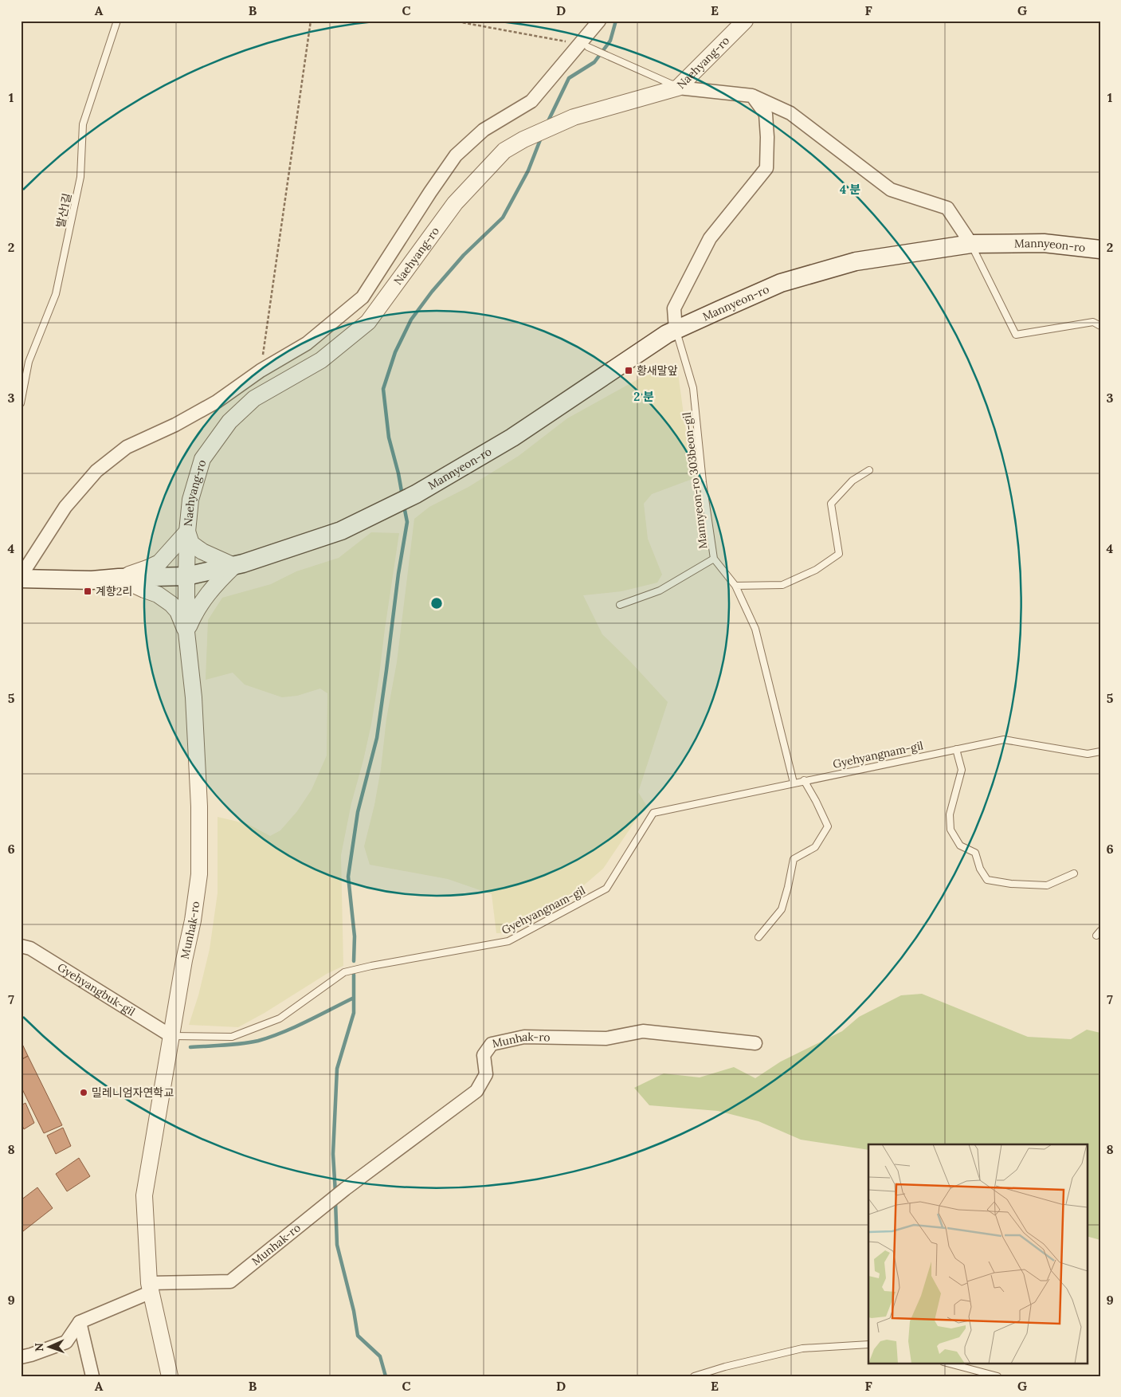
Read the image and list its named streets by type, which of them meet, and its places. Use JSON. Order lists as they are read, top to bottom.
{
  "streets": {
    "main road": ["Mannyeon-ro"],
    "street": ["Naehyang-ro", "Munhak-ro", "Gyehyangbuk-gil"],
    "lane": ["발산1길", "Mannyeon-ro 303beon-gil", "Gyehyangnam-gil"]
  },
  "crossings": [
    ["Naehyang-ro", "Munhak-ro"],
    ["Mannyeon-ro", "Mannyeon-ro 303beon-gil"],
    ["Mannyeon-ro 303beon-gil", "Gyehyangnam-gil"],
    ["Gyehyangnam-gil", "Munhak-ro"],
    ["Gyehyangnam-gil", "Gyehyangbuk-gil"],
    ["Munhak-ro", "Gyehyangbuk-gil"]
  ],
  "places": {
    "transit": ["황새말앞", "계향2리"],
    "other": ["밀레니엄자연학교"]
  },
  "north": "left",
  "grid": {
    "columns": [
      "A",
      "B",
      "C",
      "D",
      "E",
      "F",
      "G"
    ],
    "rows": [
      "1",
      "2",
      "3",
      "4",
      "5",
      "6",
      "7",
      "8",
      "9"
    ]
  },
  "rings": ["4 분", "2 분"]
}
